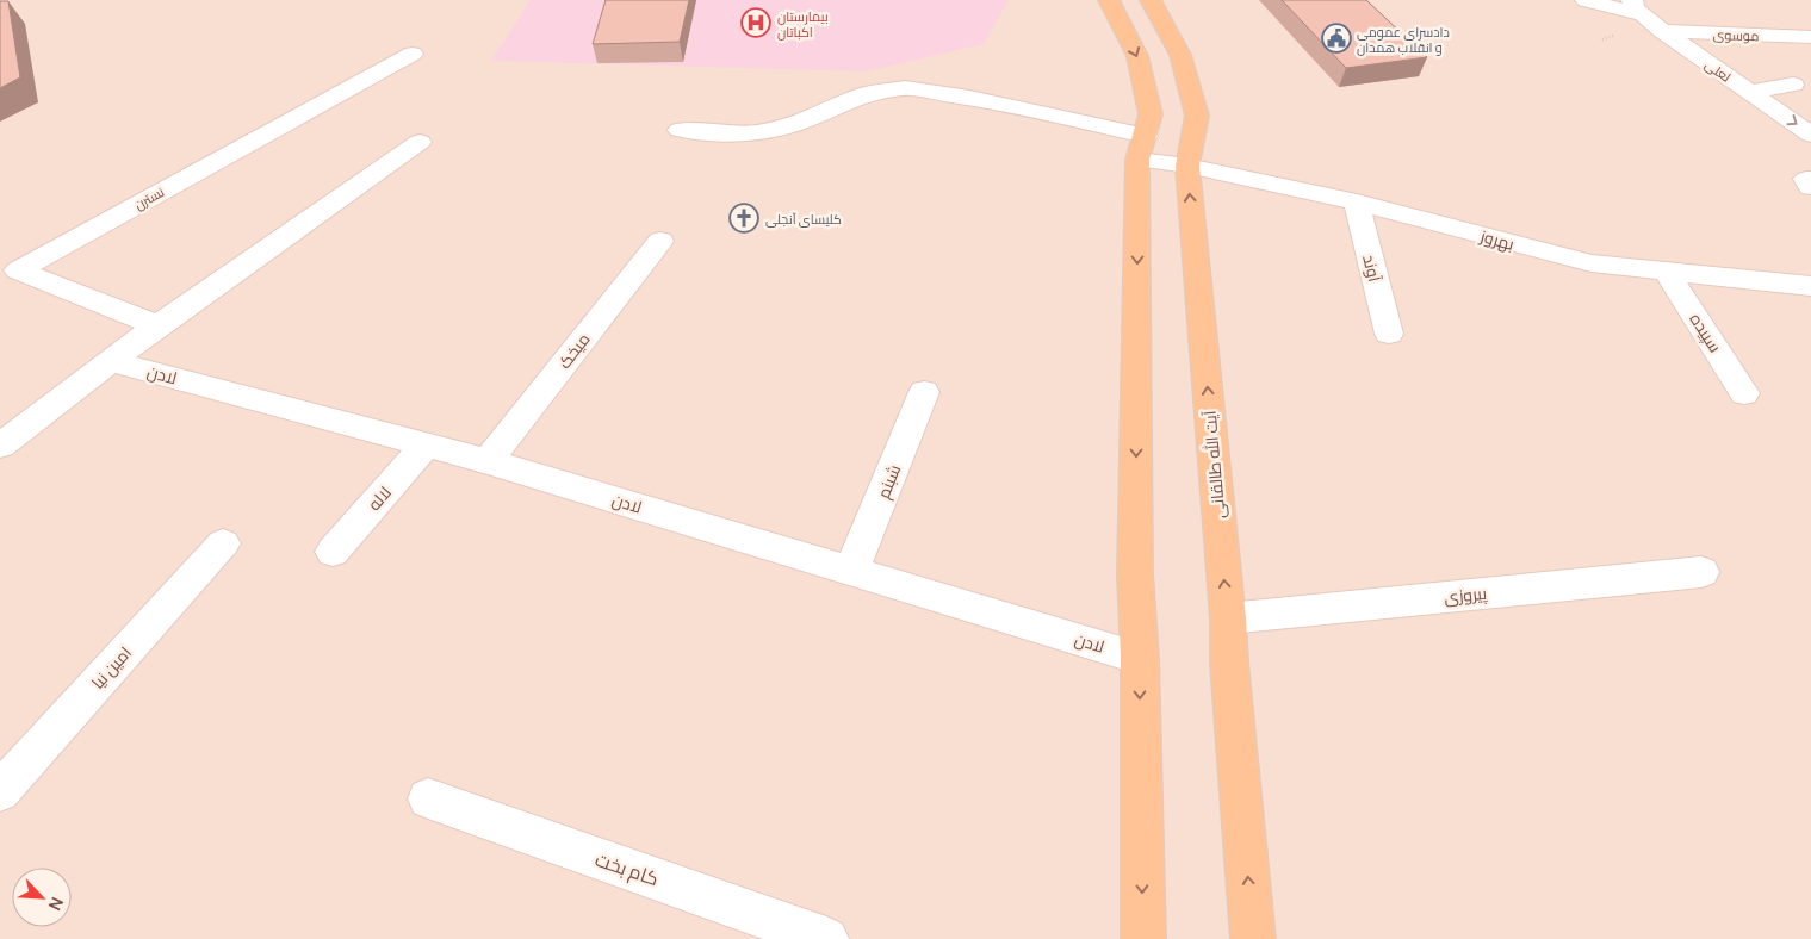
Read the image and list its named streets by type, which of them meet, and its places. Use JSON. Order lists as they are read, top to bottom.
{
  "streets": {
    "main road": ["آیت الله طالقانی"],
    "street": [
      "موسوی",
      "لعلی",
      "نسترن",
      "بهروز",
      "آوند",
      "سپیده",
      "میخک",
      "لادن",
      "شبنم",
      "لاله",
      "پیروزی",
      "امین نیا",
      "کام بخت"
    ]
  },
  "crossings": [
    ["موسوی", "لعلی"],
    ["نسترن", "لادن"],
    ["بهروز", "آوند"],
    ["بهروز", "سپیده"],
    ["بهروز", "آیت الله طالقانی"],
    ["میخک", "لادن"],
    ["لادن", "شبنم"],
    ["لادن", "لاله"],
    ["آیت الله طالقانی", "پیروزی"]
  ],
  "places": {
    "hospital": ["بیمارستان اکباتان"],
    "public building": ["دادسرای عمومی و انقلاب همدان"],
    "church": ["کلیسای آنجلی"]
  },
  "north": "bottom right"
}
